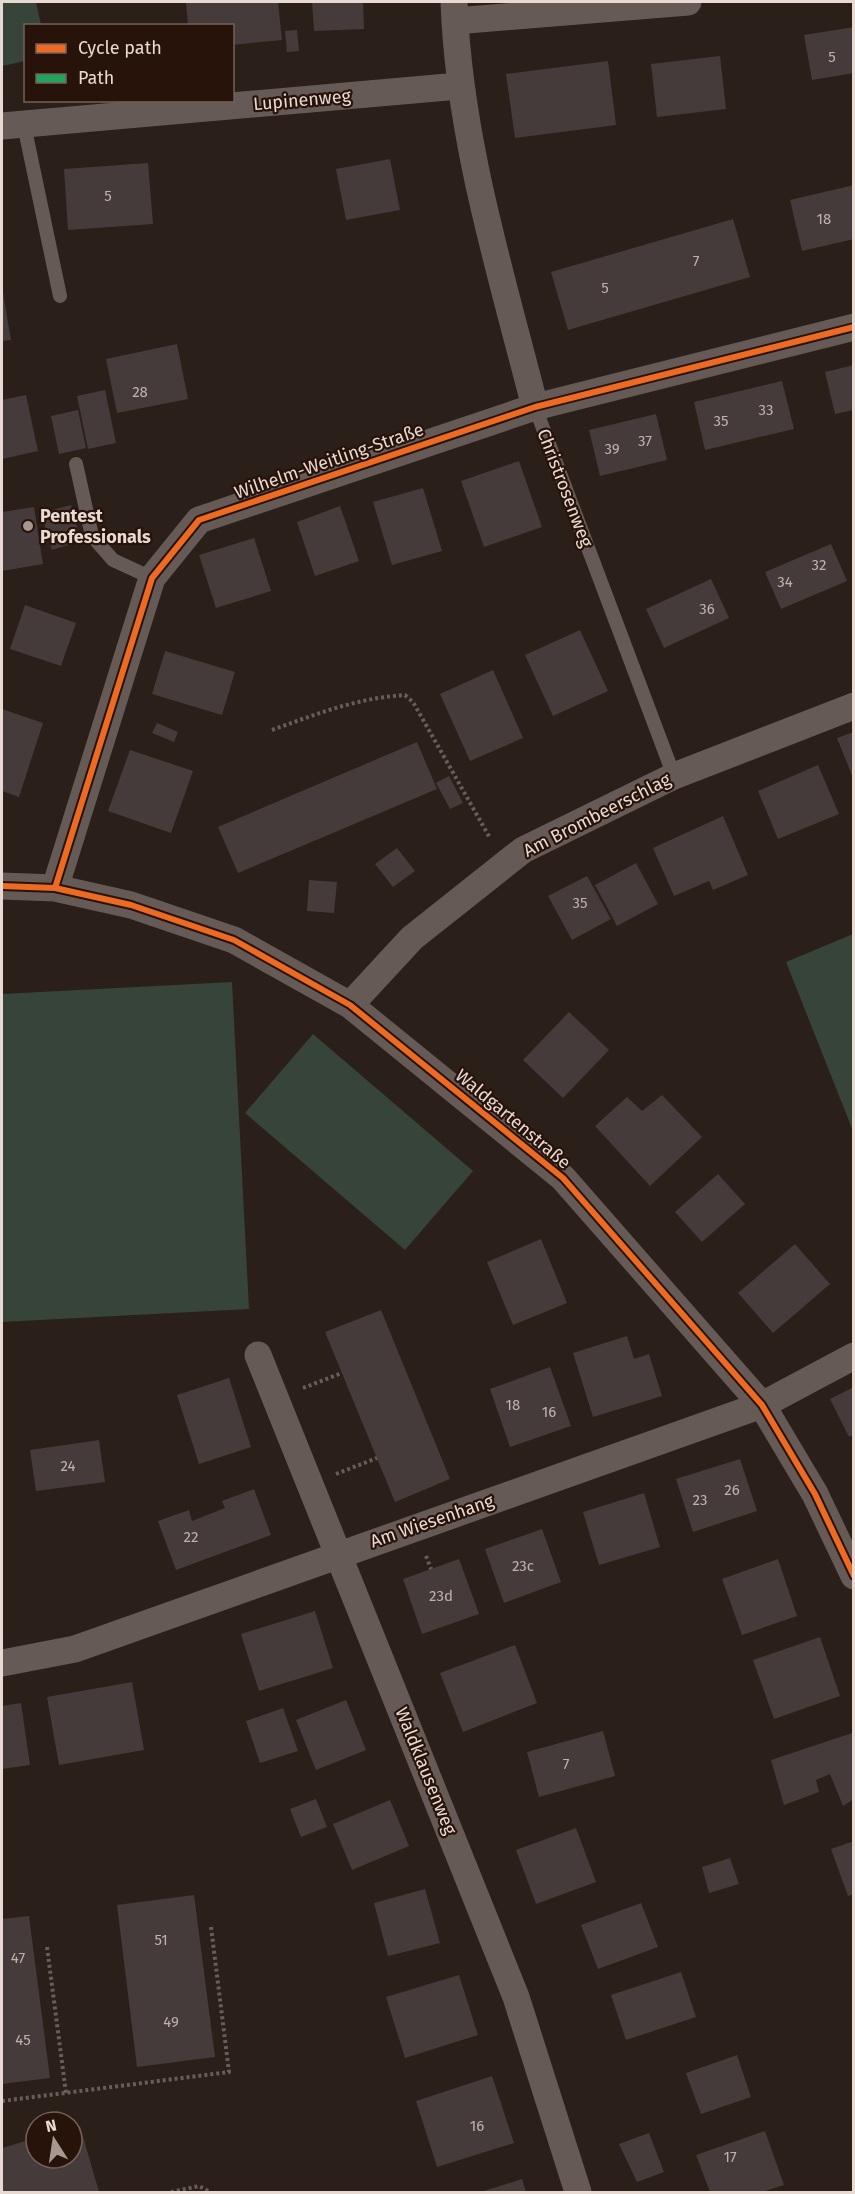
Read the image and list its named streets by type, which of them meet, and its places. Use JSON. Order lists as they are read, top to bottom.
{
  "streets": {
    "street": [
      "Lupinenweg",
      "Wilhelm-Weitling-Straße",
      "Christrosenweg",
      "Am Brombeerschlag",
      "Waldgartenstraße",
      "Am Wiesenhang",
      "Waldklausenweg"
    ]
  },
  "crossings": [
    ["Lupinenweg", "Christrosenweg"],
    ["Wilhelm-Weitling-Straße", "Christrosenweg"],
    ["Wilhelm-Weitling-Straße", "Waldgartenstraße"],
    ["Christrosenweg", "Am Brombeerschlag"],
    ["Am Brombeerschlag", "Waldgartenstraße"],
    ["Waldgartenstraße", "Am Wiesenhang"],
    ["Am Wiesenhang", "Waldklausenweg"]
  ],
  "places": ["Pentest Professionals"],
  "house_numbers": [
    "5",
    "5",
    "18",
    "7",
    "5",
    "28",
    "33",
    "35",
    "37",
    "39",
    "32",
    "34",
    "36",
    "35",
    "18",
    "16",
    "24",
    "26",
    "23",
    "22",
    "23c",
    "23d",
    "7",
    "51",
    "47",
    "49",
    "45",
    "16",
    "17"
  ],
  "legend": ["Cycle path", "Path"],
  "north": "top"
}
